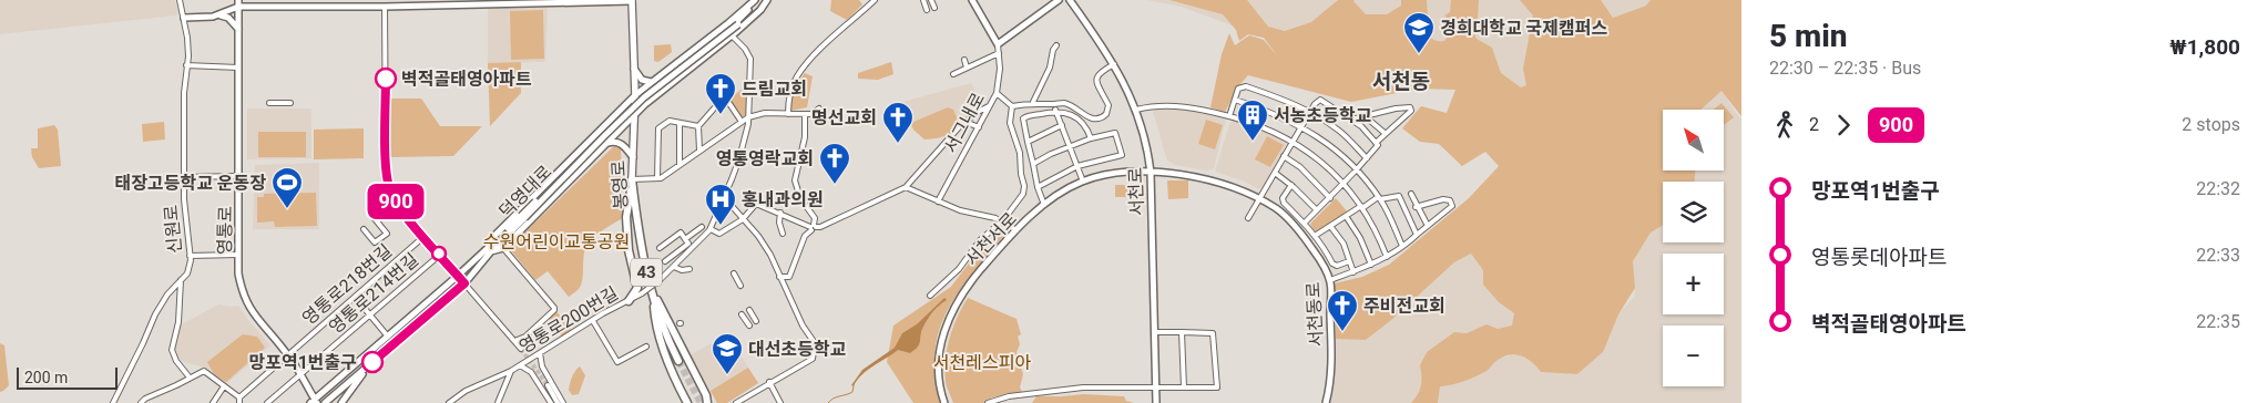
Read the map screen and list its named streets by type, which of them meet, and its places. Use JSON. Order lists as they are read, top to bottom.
{
  "streets": {
    "highway": ["봉영로", "43"],
    "street": [
      "서그내로",
      "덕영대로",
      "서천로",
      "신원로",
      "영통로",
      "서천서로",
      "영통로218번길",
      "영통로214번길",
      "서천동로",
      "영통로200번길"
    ]
  },
  "crossings": [
    ["덕영대로", "영통로"],
    ["서천로", "서천서로"],
    ["서천로", "서천동로"],
    ["영통로", "영통로218번길"],
    ["영통로", "영통로214번길"],
    ["서천서로", "서천동로"]
  ],
  "districts": ["서천동"],
  "parks": ["수원어린이교통공원", "서천레스피아"],
  "places": {
    "school or university": ["경희대학교 국제캠퍼스", "대선초등학교"],
    "other": ["벽적골태영아파트", "망포역1번출구"],
    "church": [
      "드림교회",
      "명선교회",
      "영통영락교회",
      "주비전교회"
    ],
    "building": ["서농초등학교"],
    "sports": ["태장고등학교 운동장"],
    "hospital": ["홍내과의원"]
  },
  "lines": ["bus line 900"],
  "scale_bar": "200 m",
  "north": "top left",
  "page": {
    "on_map": "900",
    "heading": ["5 min", "22:30 – 22:35 · Bus", "₩1,800"],
    "legs": ["2", "900", "2 stops"],
    "map_buttons": ["+", "−"],
    "list": [
      {
        "name": "망포역1번출구",
        "value": "22:32"
      },
      {
        "name": "영통롯데아파트",
        "value": "22:33"
      },
      {
        "name": "벽적골태영아파트",
        "value": "22:35"
      }
    ],
    "scale": "200 m"
  }
}
